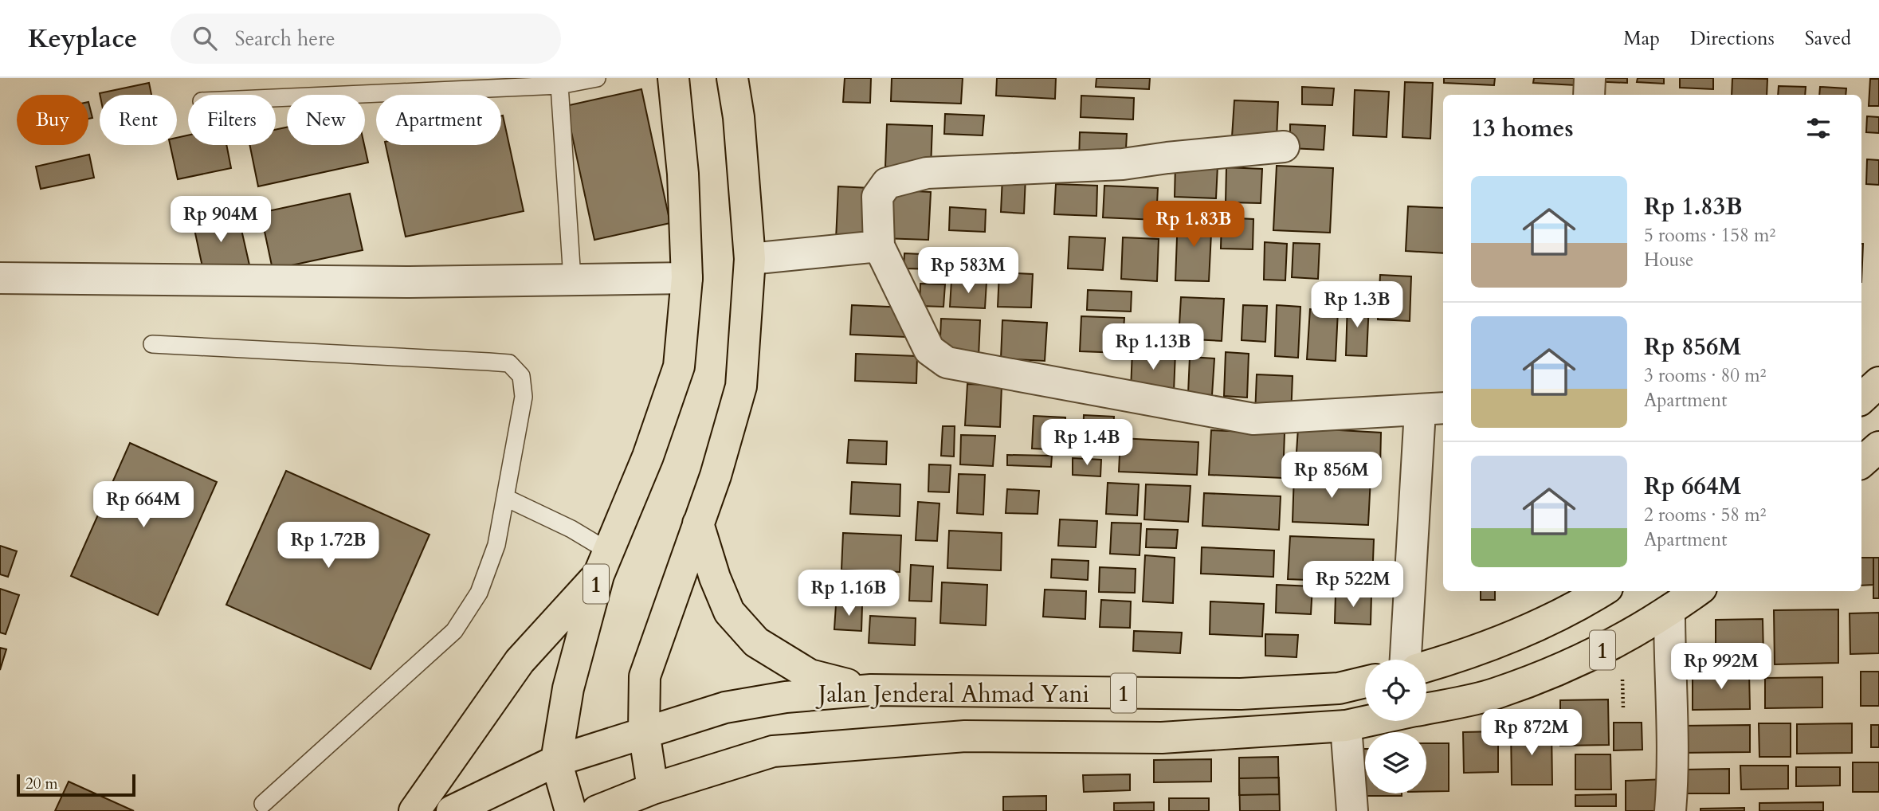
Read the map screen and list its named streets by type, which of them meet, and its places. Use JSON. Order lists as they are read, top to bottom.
{
  "streets": {
    "main road": ["1", "Jalan Jenderal Ahmad Yani"]
  },
  "crossings": [
    ["1", "Jalan Jenderal Ahmad Yani"]
  ],
  "scale_bar": "20 m",
  "page": {
    "header": "Keyplace",
    "search": "Search here",
    "nav": ["Map", "Directions", "Saved"],
    "chip": [
      "Buy",
      "Rent",
      "Filters",
      "New",
      "Apartment"
    ],
    "heading": "13 homes",
    "list": [
      {
        "name": "Rp 1.83B",
        "note": "5 rooms · 158 m² · House"
      },
      {
        "name": "Rp 856M",
        "note": "3 rooms · 80 m² · Apartment"
      },
      {
        "name": "Rp 664M",
        "note": "2 rooms · 58 m² · Apartment"
      }
    ],
    "price": [
      "Rp 904M",
      "Rp 1.83B",
      "Rp 583M",
      "Rp 1.3B",
      "Rp 1.13B",
      "Rp 1.4B",
      "Rp 856M",
      "Rp 664M",
      "Rp 1.72B",
      "Rp 522M",
      "Rp 1.16B",
      "Rp 992M",
      "Rp 872M"
    ],
    "scale": "20 m"
  }
}
